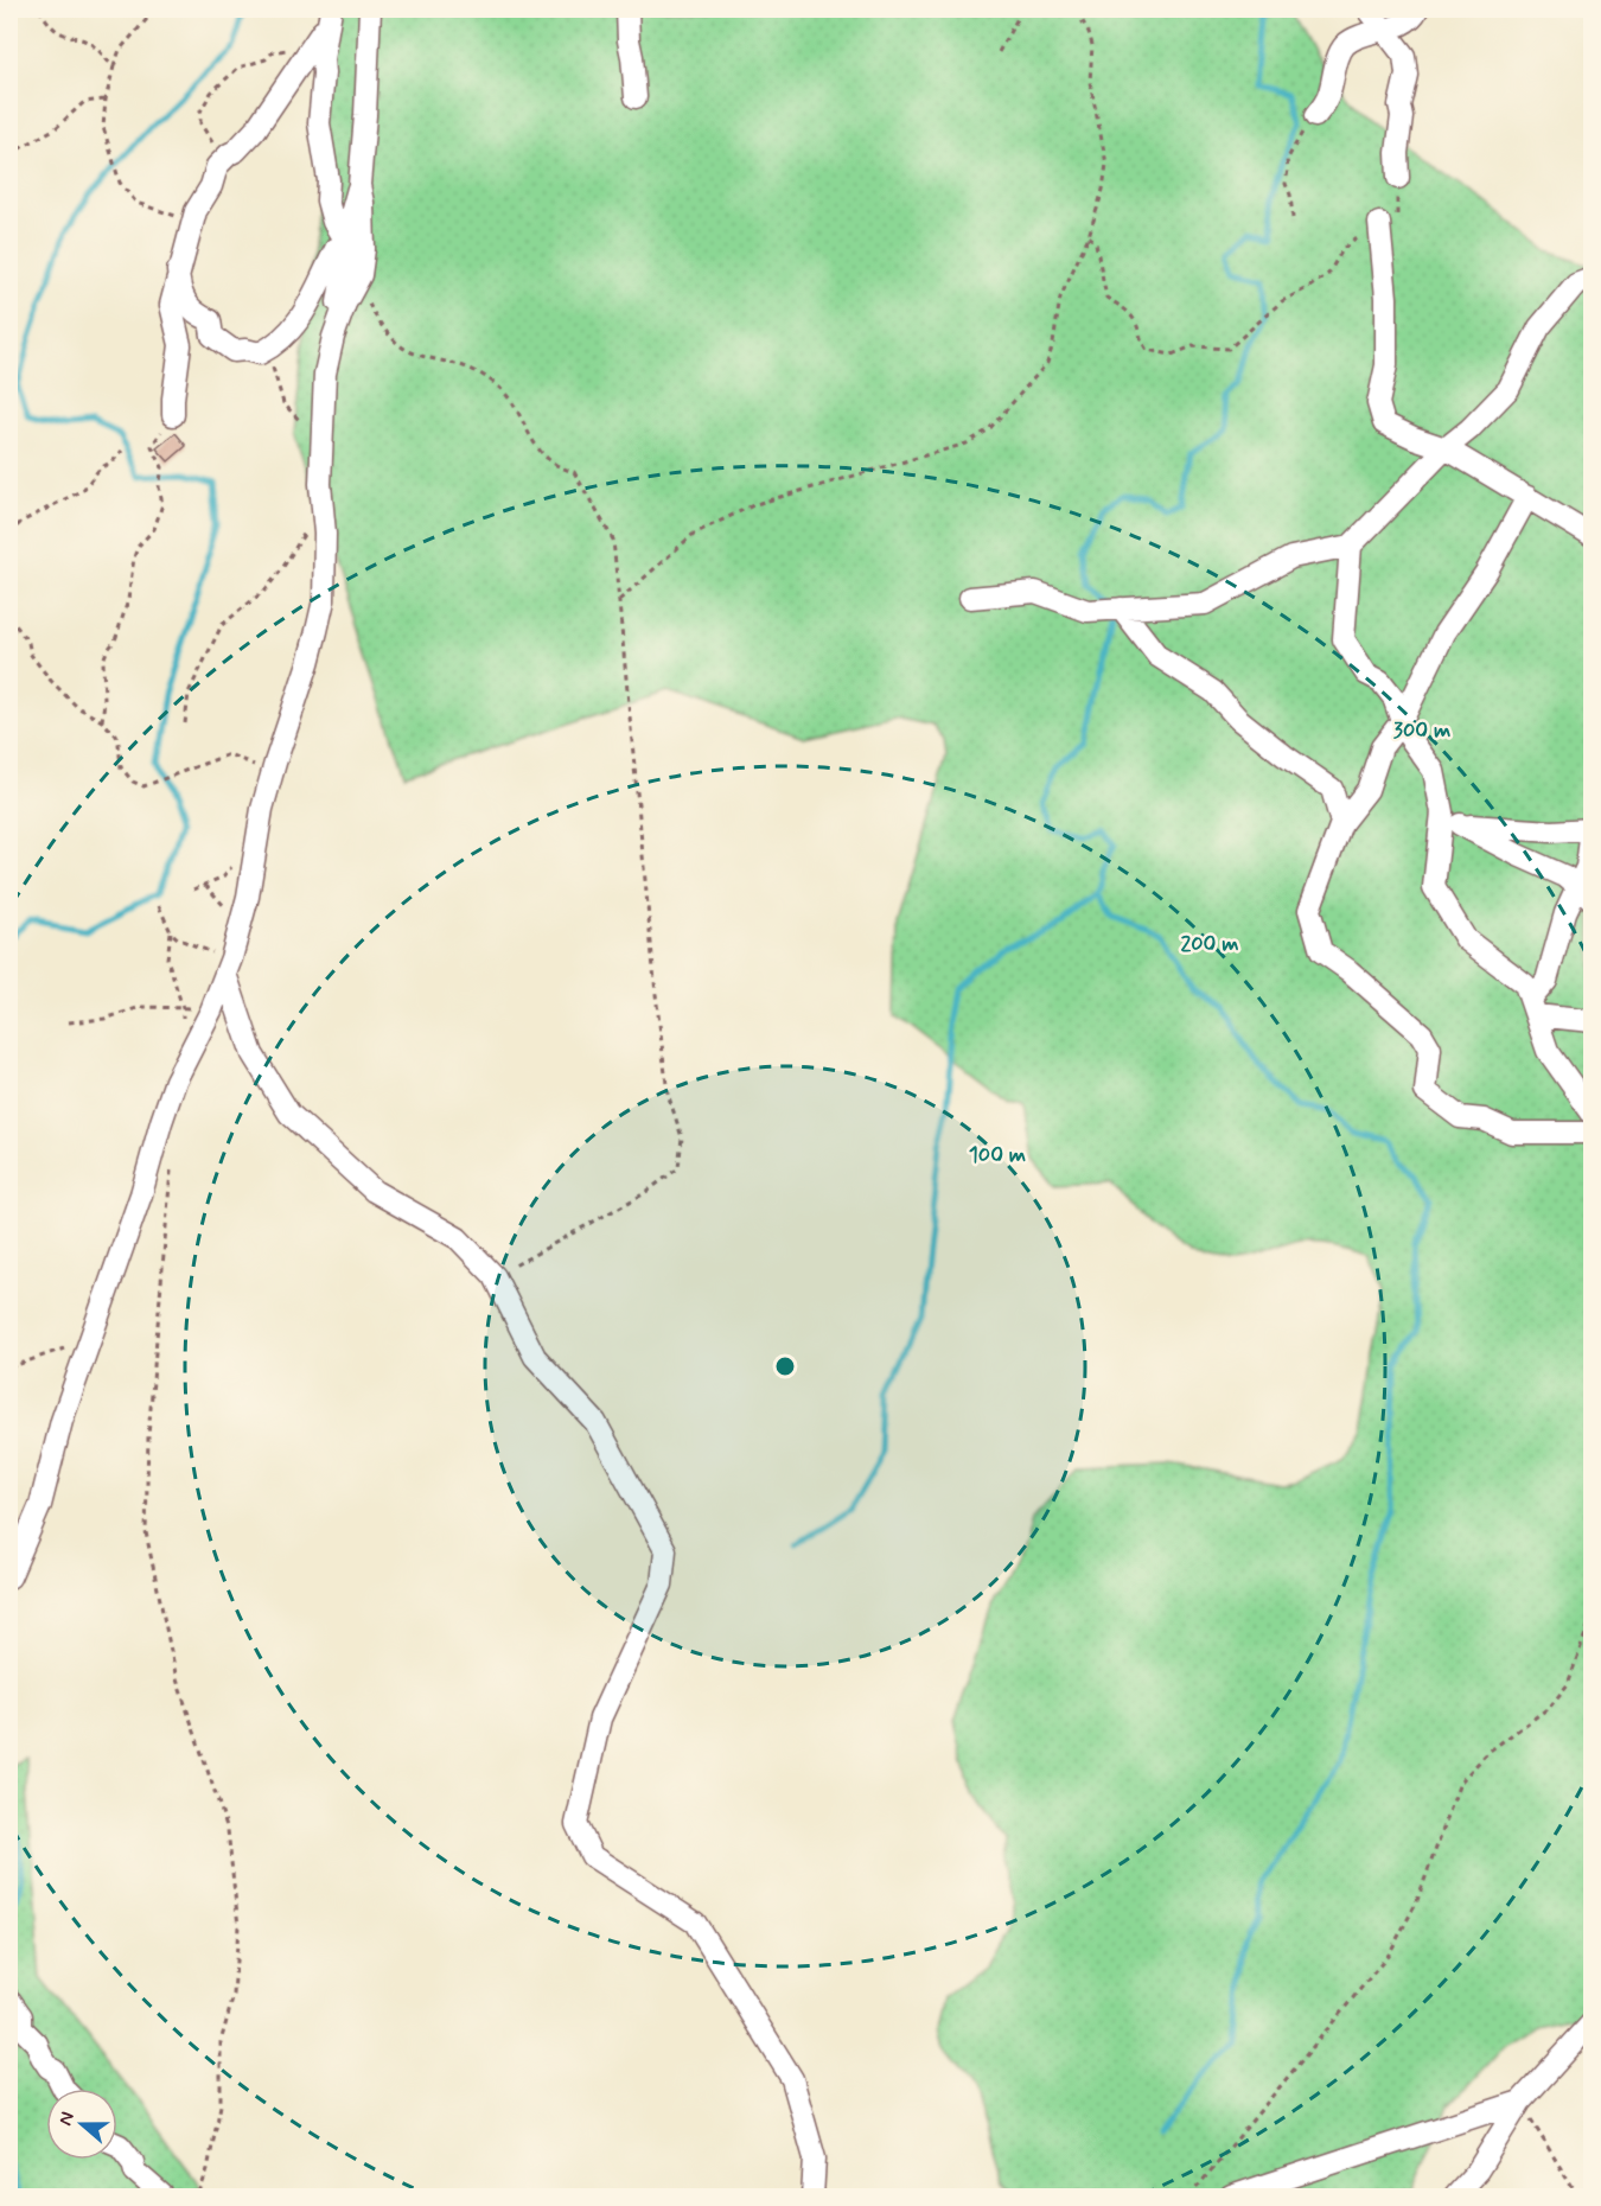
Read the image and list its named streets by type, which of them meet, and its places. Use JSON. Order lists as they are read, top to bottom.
{
  "north": "left",
  "rings": ["300 m", "200 m", "100 m"]
}
